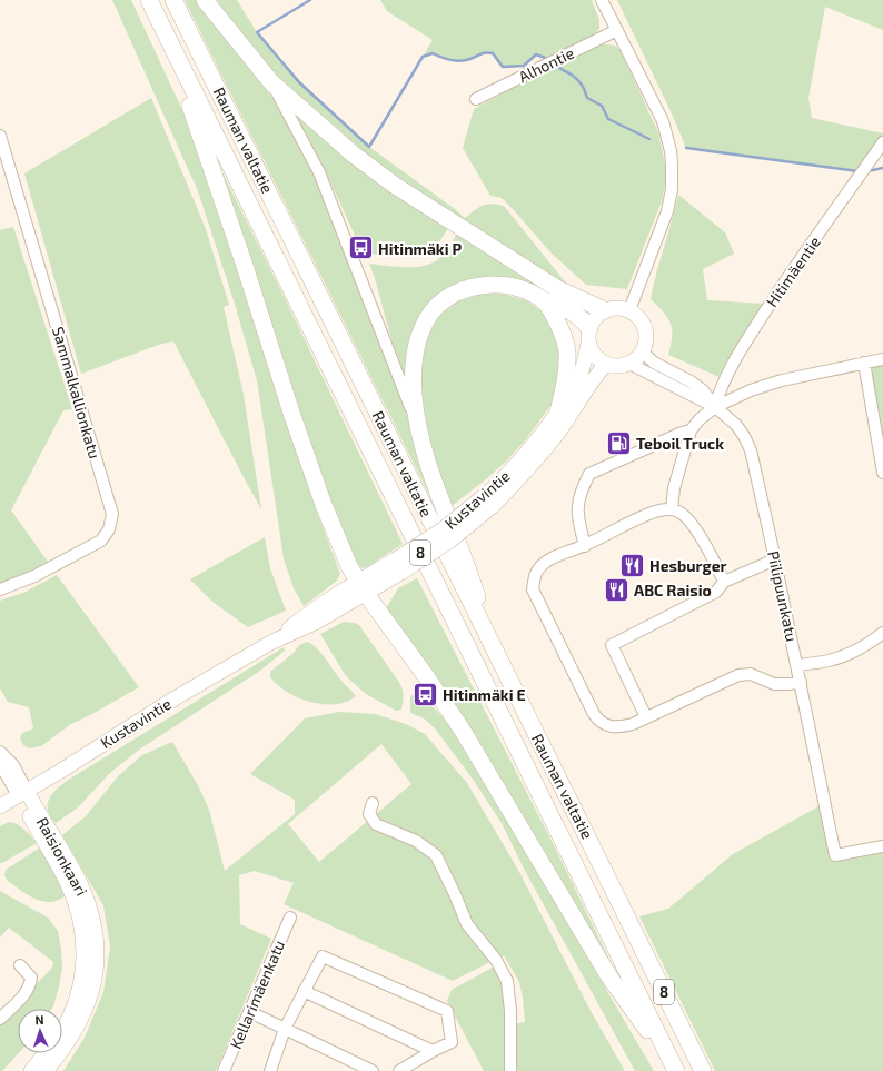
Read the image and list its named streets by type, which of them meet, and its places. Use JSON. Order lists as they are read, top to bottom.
{
  "streets": {
    "highway": ["Rauman valtatie", "8"],
    "main road": ["Kustavintie", "Raisionkaari"],
    "street": [
      "Alhontie",
      "Hitimäentie",
      "Sammalkallionkatu",
      "Piilipuunkatu",
      "Kellarimäenkatu"
    ]
  },
  "crossings": [
    ["Hitimäentie", "Piilipuunkatu"],
    ["Kustavintie", "Raisionkaari"]
  ],
  "places": {
    "bus stop": ["Hitinmäki P", "Hitinmäki E"],
    "fuel station": ["Teboil Truck"],
    "restaurant": ["Hesburger", "ABC Raisio"]
  },
  "north": "top"
}
